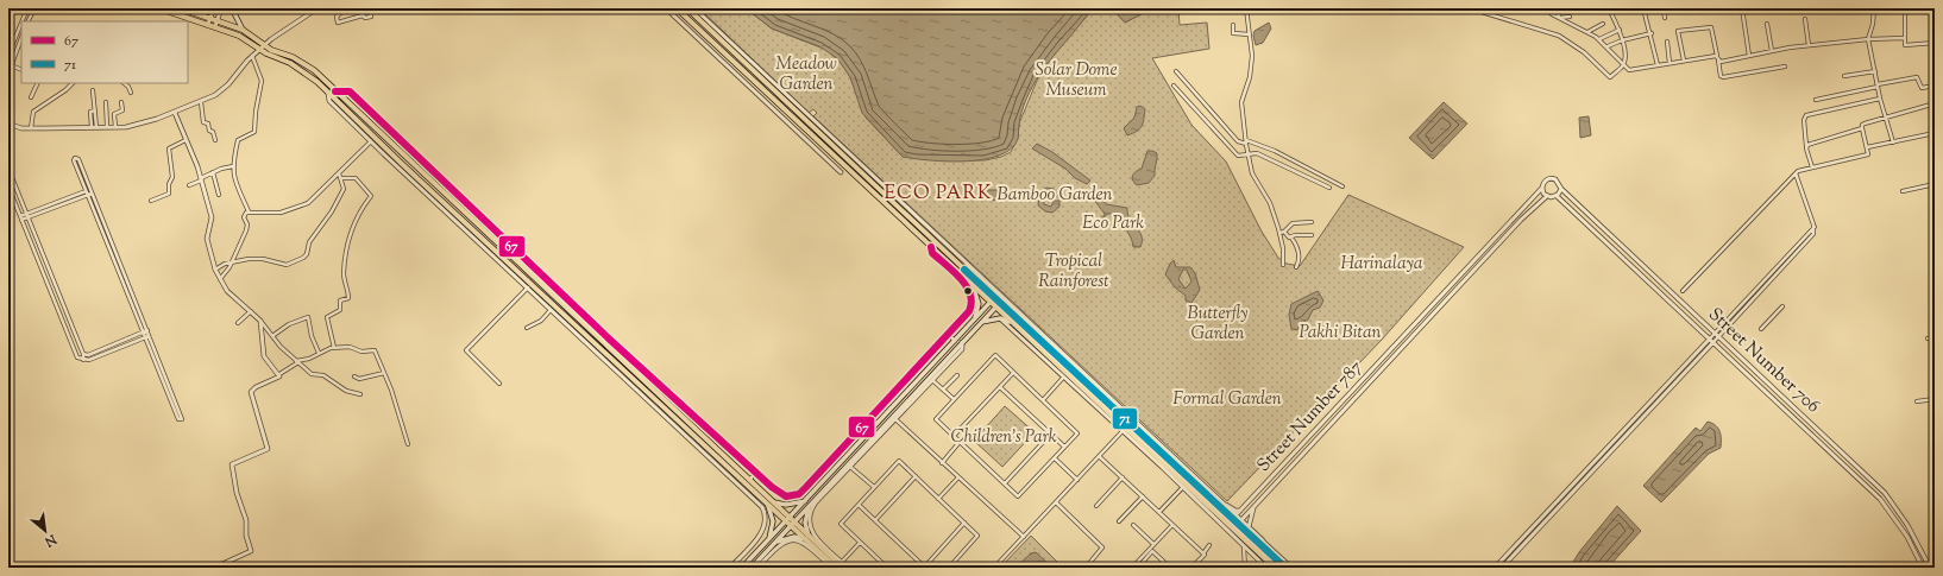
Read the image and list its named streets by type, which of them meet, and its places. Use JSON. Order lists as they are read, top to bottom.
{
  "streets": {
    "street": ["Street Number 706", "Street Number 787"]
  },
  "crossings": [
    ["Street Number 706", "Street Number 787"]
  ],
  "districts": ["ECO PARK"],
  "parks": [
    "Meadow Garden",
    "Solar Dome Museum",
    "Bamboo Garden",
    "Eco Park",
    "Tropical Rainforest",
    "Harinalaya",
    "Butterfly Garden",
    "Pakhi Bitan",
    "Formal Garden",
    "Children's Park"
  ],
  "lines": ["transit line 67", "transit line 71"],
  "legend": ["67", "71"],
  "north": "bottom right"
}
